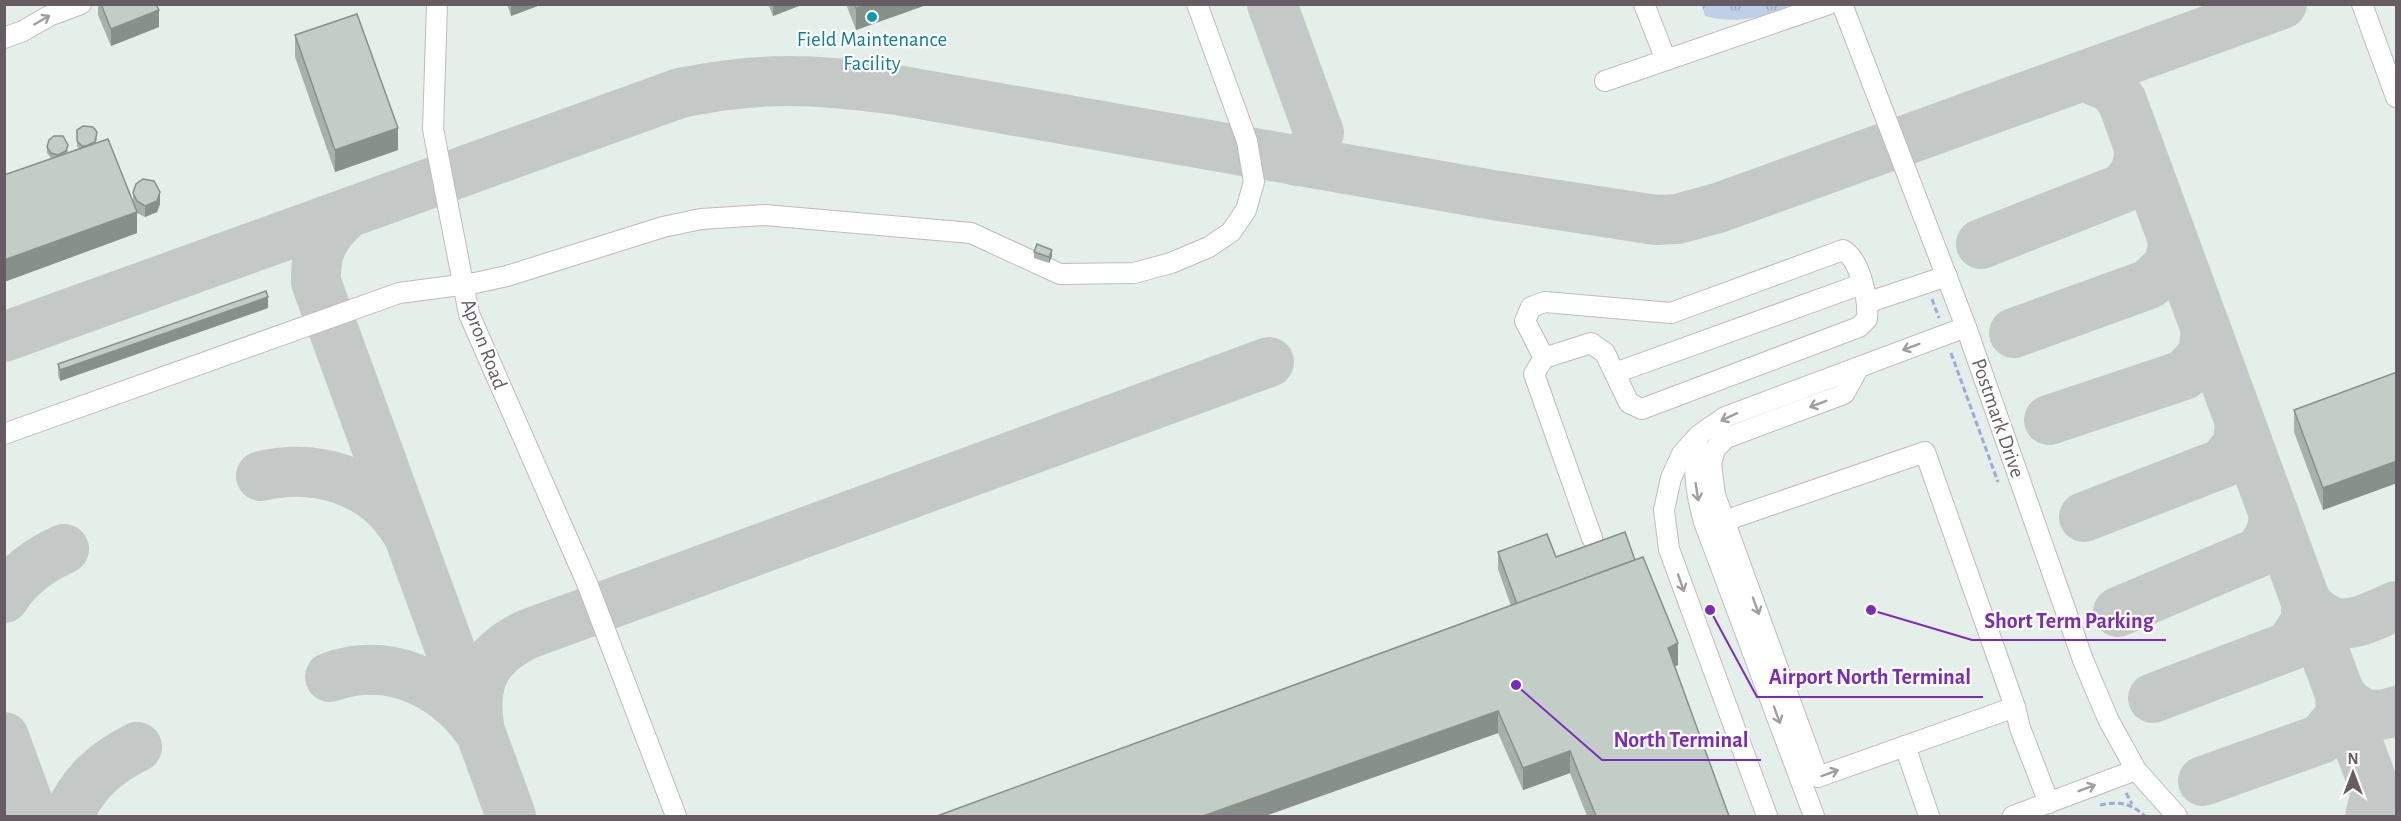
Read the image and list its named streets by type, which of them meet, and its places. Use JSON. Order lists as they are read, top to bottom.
{
  "streets": {
    "street": ["Apron Road", "Postmark Drive"]
  },
  "places": [
    "Field Maintenance Facility",
    "Airport North Terminal",
    "Short Term Parking",
    "North Terminal"
  ],
  "north": "top"
}
